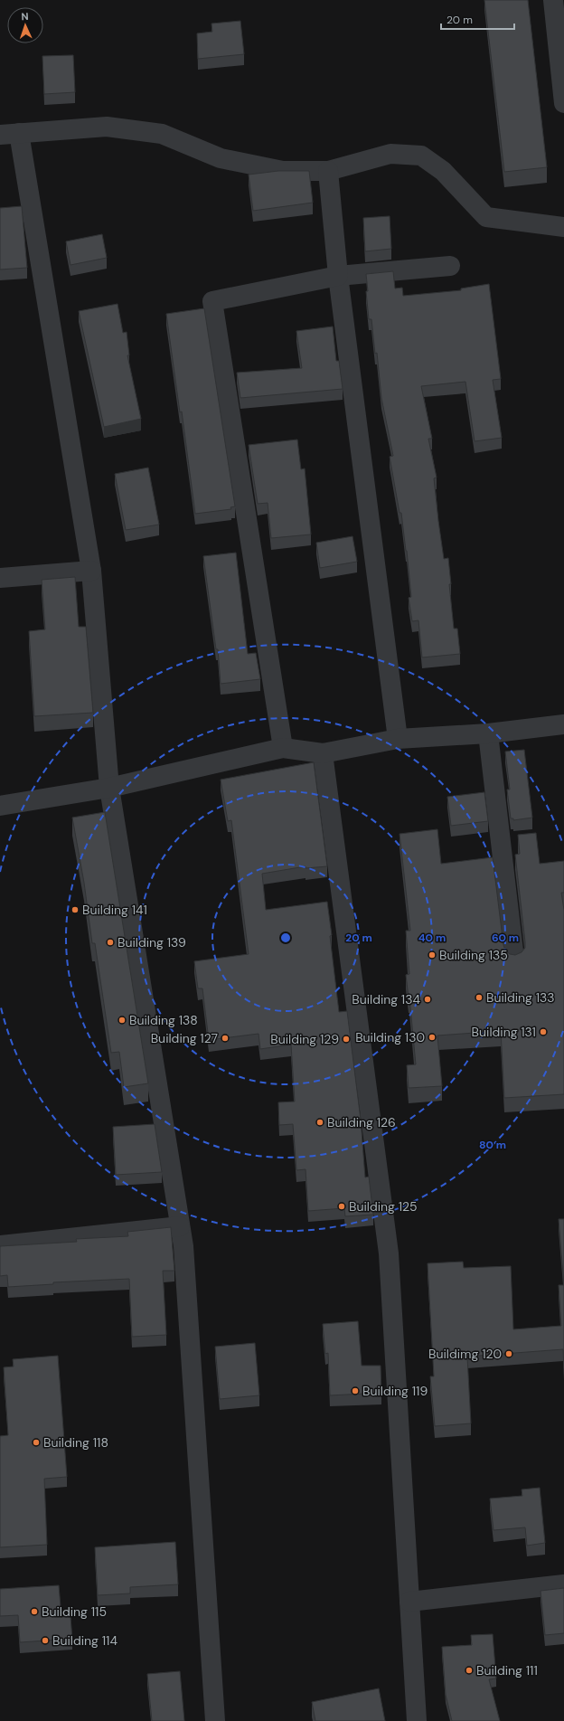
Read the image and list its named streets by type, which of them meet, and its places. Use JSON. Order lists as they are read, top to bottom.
{
  "places": [
    "Building 141",
    "Building 139",
    "Building 135",
    "Building 133",
    "Building 134",
    "Building 138",
    "Building 131",
    "Building 130",
    "Building 127",
    "Building 129",
    "Building 126",
    "Building 125",
    "Buildimg 120",
    "Building 119",
    "Building 118",
    "Building 115",
    "Building 114",
    "Building 111"
  ],
  "scale_bar": "20 m",
  "north": "top",
  "rings": [
    "20 m",
    "40 m",
    "60 m",
    "80 m"
  ]
}
